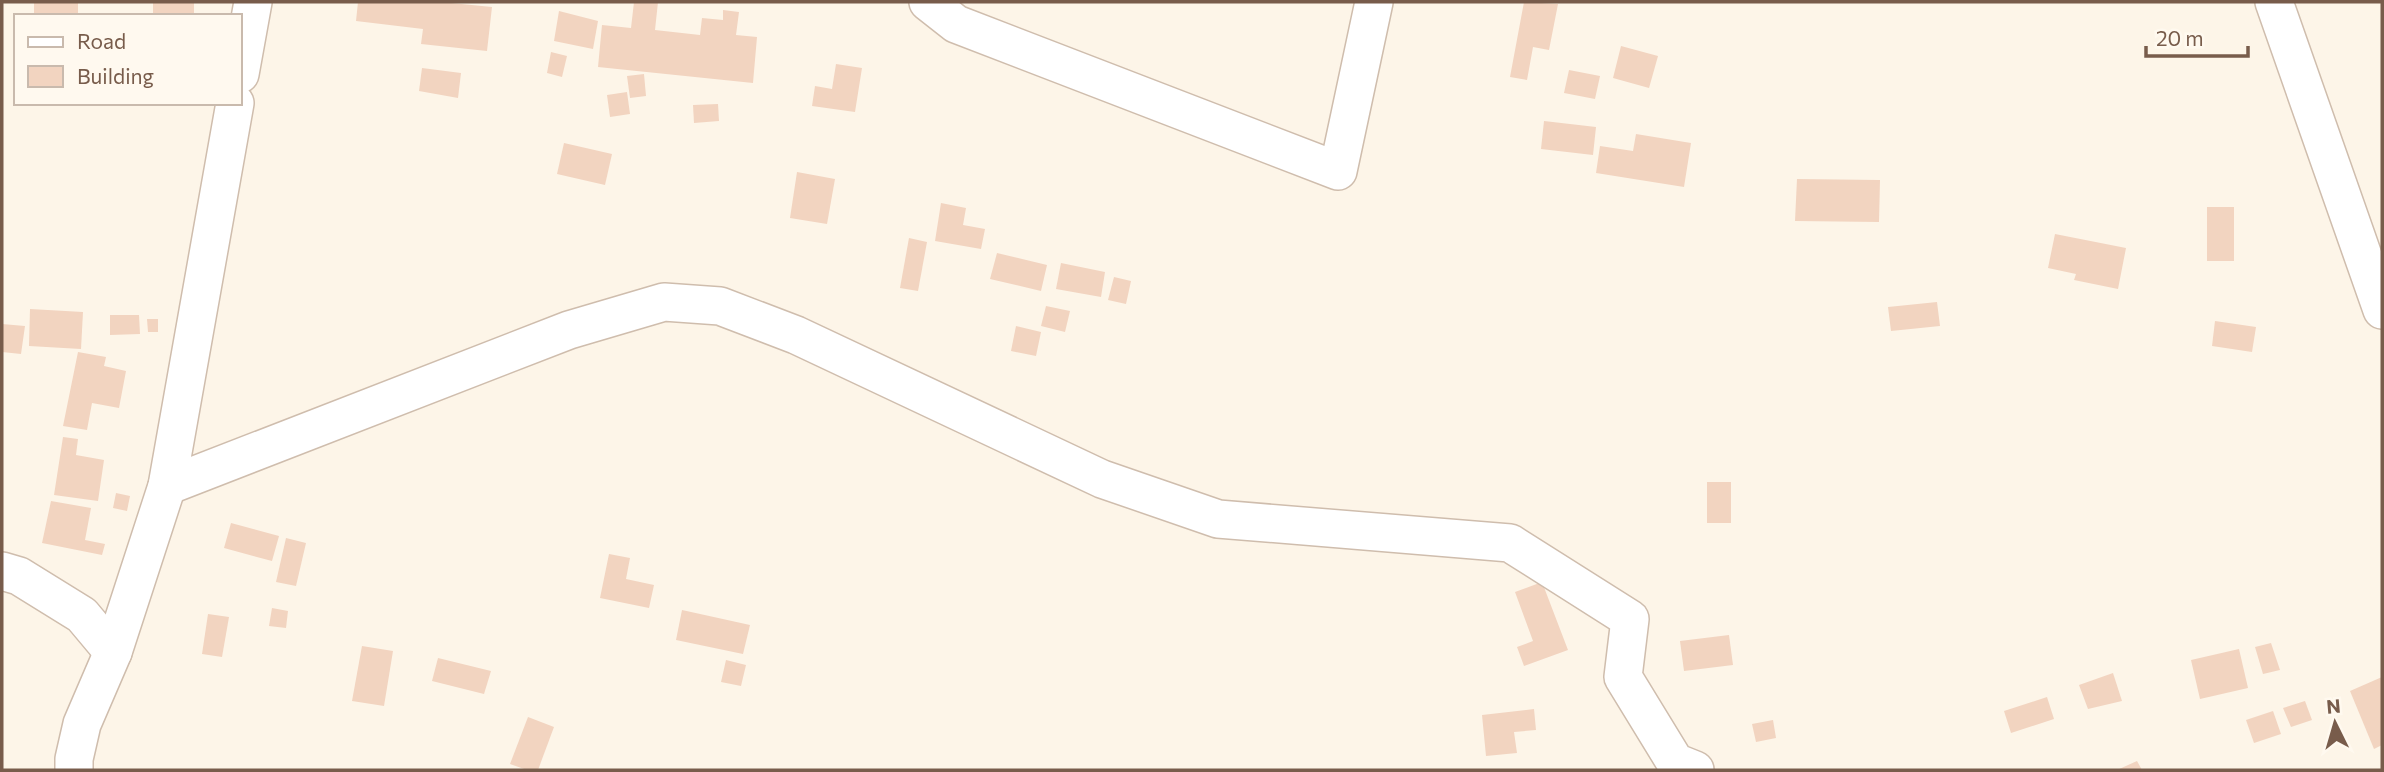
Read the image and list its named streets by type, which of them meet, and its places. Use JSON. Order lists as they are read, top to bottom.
{
  "legend": ["Road", "Building"],
  "scale_bar": "20 m",
  "north": "top"
}
